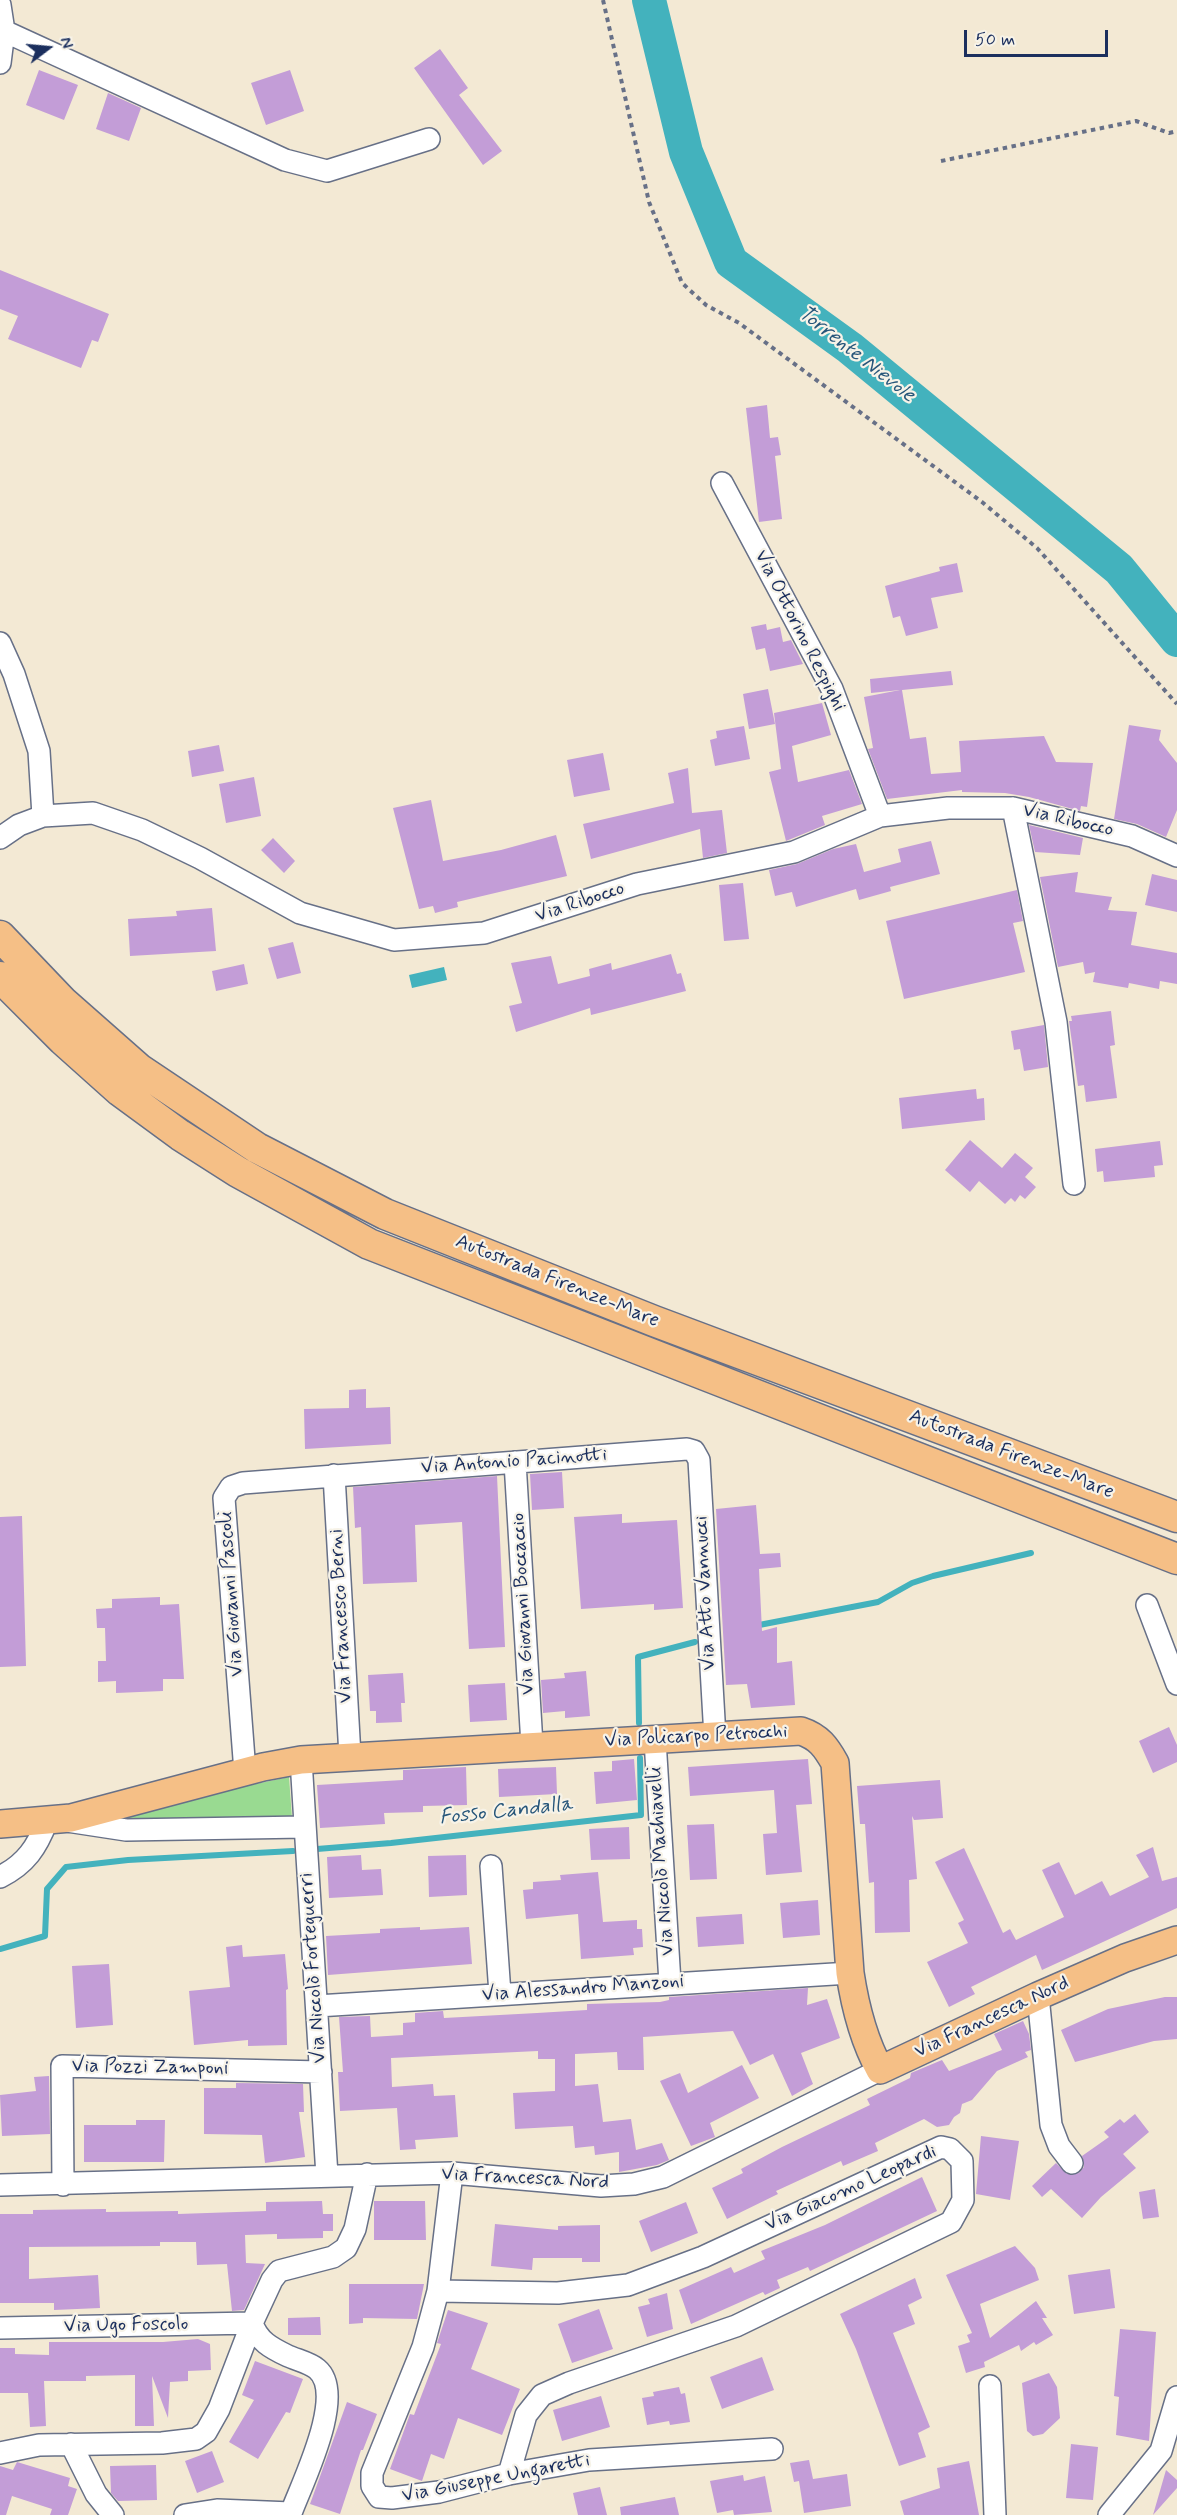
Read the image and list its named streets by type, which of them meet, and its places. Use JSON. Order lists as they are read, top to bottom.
{
  "streets": {
    "highway": ["Autostrada Firenze-Mare"],
    "main road": ["Via Policarpo Petrocchi", "Via Francesca Nord"],
    "street": [
      "Via Ottorino Respighi",
      "Via Ribocco",
      "Via Antonio Pacinotti",
      "Via Atto Vannucci",
      "Via Giovanni Pascoli",
      "Via Giovanni Boccaccio",
      "Via Francesco Berni",
      "Via Niccolò Machiavelli",
      "Via Niccolò Forteguerri",
      "Via Alessandro Manzoni",
      "Via Pozzi Zamponi",
      "Via Giacomo Leopardi",
      "Via Ugo Foscolo",
      "Via Giuseppe Ungaretti"
    ]
  },
  "crossings": [
    ["Via Ottorino Respighi", "Via Ribocco"],
    ["Via Antonio Pacinotti", "Via Atto Vannucci"],
    ["Via Antonio Pacinotti", "Via Giovanni Pascoli"],
    ["Via Antonio Pacinotti", "Via Giovanni Boccaccio"],
    ["Via Antonio Pacinotti", "Via Francesco Berni"],
    ["Via Atto Vannucci", "Via Policarpo Petrocchi"],
    ["Via Giovanni Pascoli", "Via Francesco Berni"],
    ["Via Giovanni Pascoli", "Via Policarpo Petrocchi"],
    ["Via Giovanni Boccaccio", "Via Policarpo Petrocchi"],
    ["Via Francesco Berni", "Via Policarpo Petrocchi"],
    ["Via Policarpo Petrocchi", "Via Niccolò Machiavelli"],
    ["Via Policarpo Petrocchi", "Via Niccolò Forteguerri"],
    ["Via Policarpo Petrocchi", "Via Alessandro Manzoni"],
    ["Via Policarpo Petrocchi", "Via Francesca Nord"],
    ["Via Niccolò Machiavelli", "Via Alessandro Manzoni"],
    ["Via Niccolò Forteguerri", "Via Alessandro Manzoni"],
    ["Via Niccolò Forteguerri", "Via Francesca Nord"],
    ["Via Niccolò Forteguerri", "Via Pozzi Zamponi"],
    ["Via Francesca Nord", "Via Pozzi Zamponi"],
    ["Via Francesca Nord", "Via Giuseppe Ungaretti"],
    ["Via Giacomo Leopardi", "Via Giuseppe Ungaretti"]
  ],
  "water": ["Torrente Nievole", "Fosso Candalla"],
  "scale_bar": "50 m",
  "north": "right"
}
